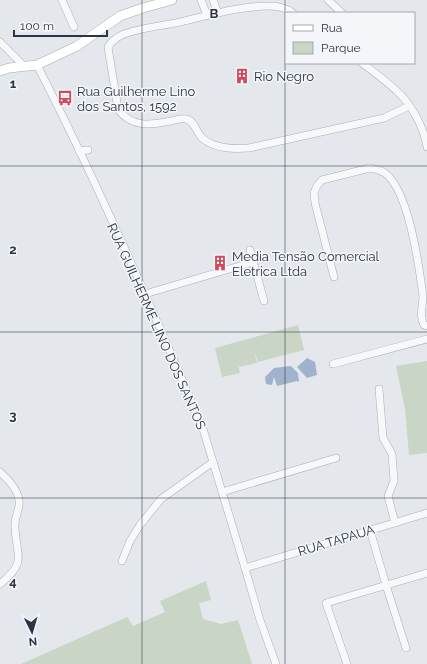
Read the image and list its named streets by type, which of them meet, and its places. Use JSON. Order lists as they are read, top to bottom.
{
  "streets": {
    "street": ["RUA GUILHERME LINO DOS SANTOS", "RUA TAPAUA"]
  },
  "crossings": [
    ["RUA GUILHERME LINO DOS SANTOS", "RUA TAPAUA"]
  ],
  "places": {
    "building": ["Rio Negro", "Media Tensão Comercial Eletrica Ltda"],
    "bus stop": ["Rua Guilherme Lino dos Santos, 1592"]
  },
  "legend": ["Rua", "Parque"],
  "scale_bar": "100 m",
  "north": "bottom",
  "grid": {
    "columns": ["B"],
    "rows": [
      "1",
      "2",
      "3",
      "4"
    ]
  }
}
